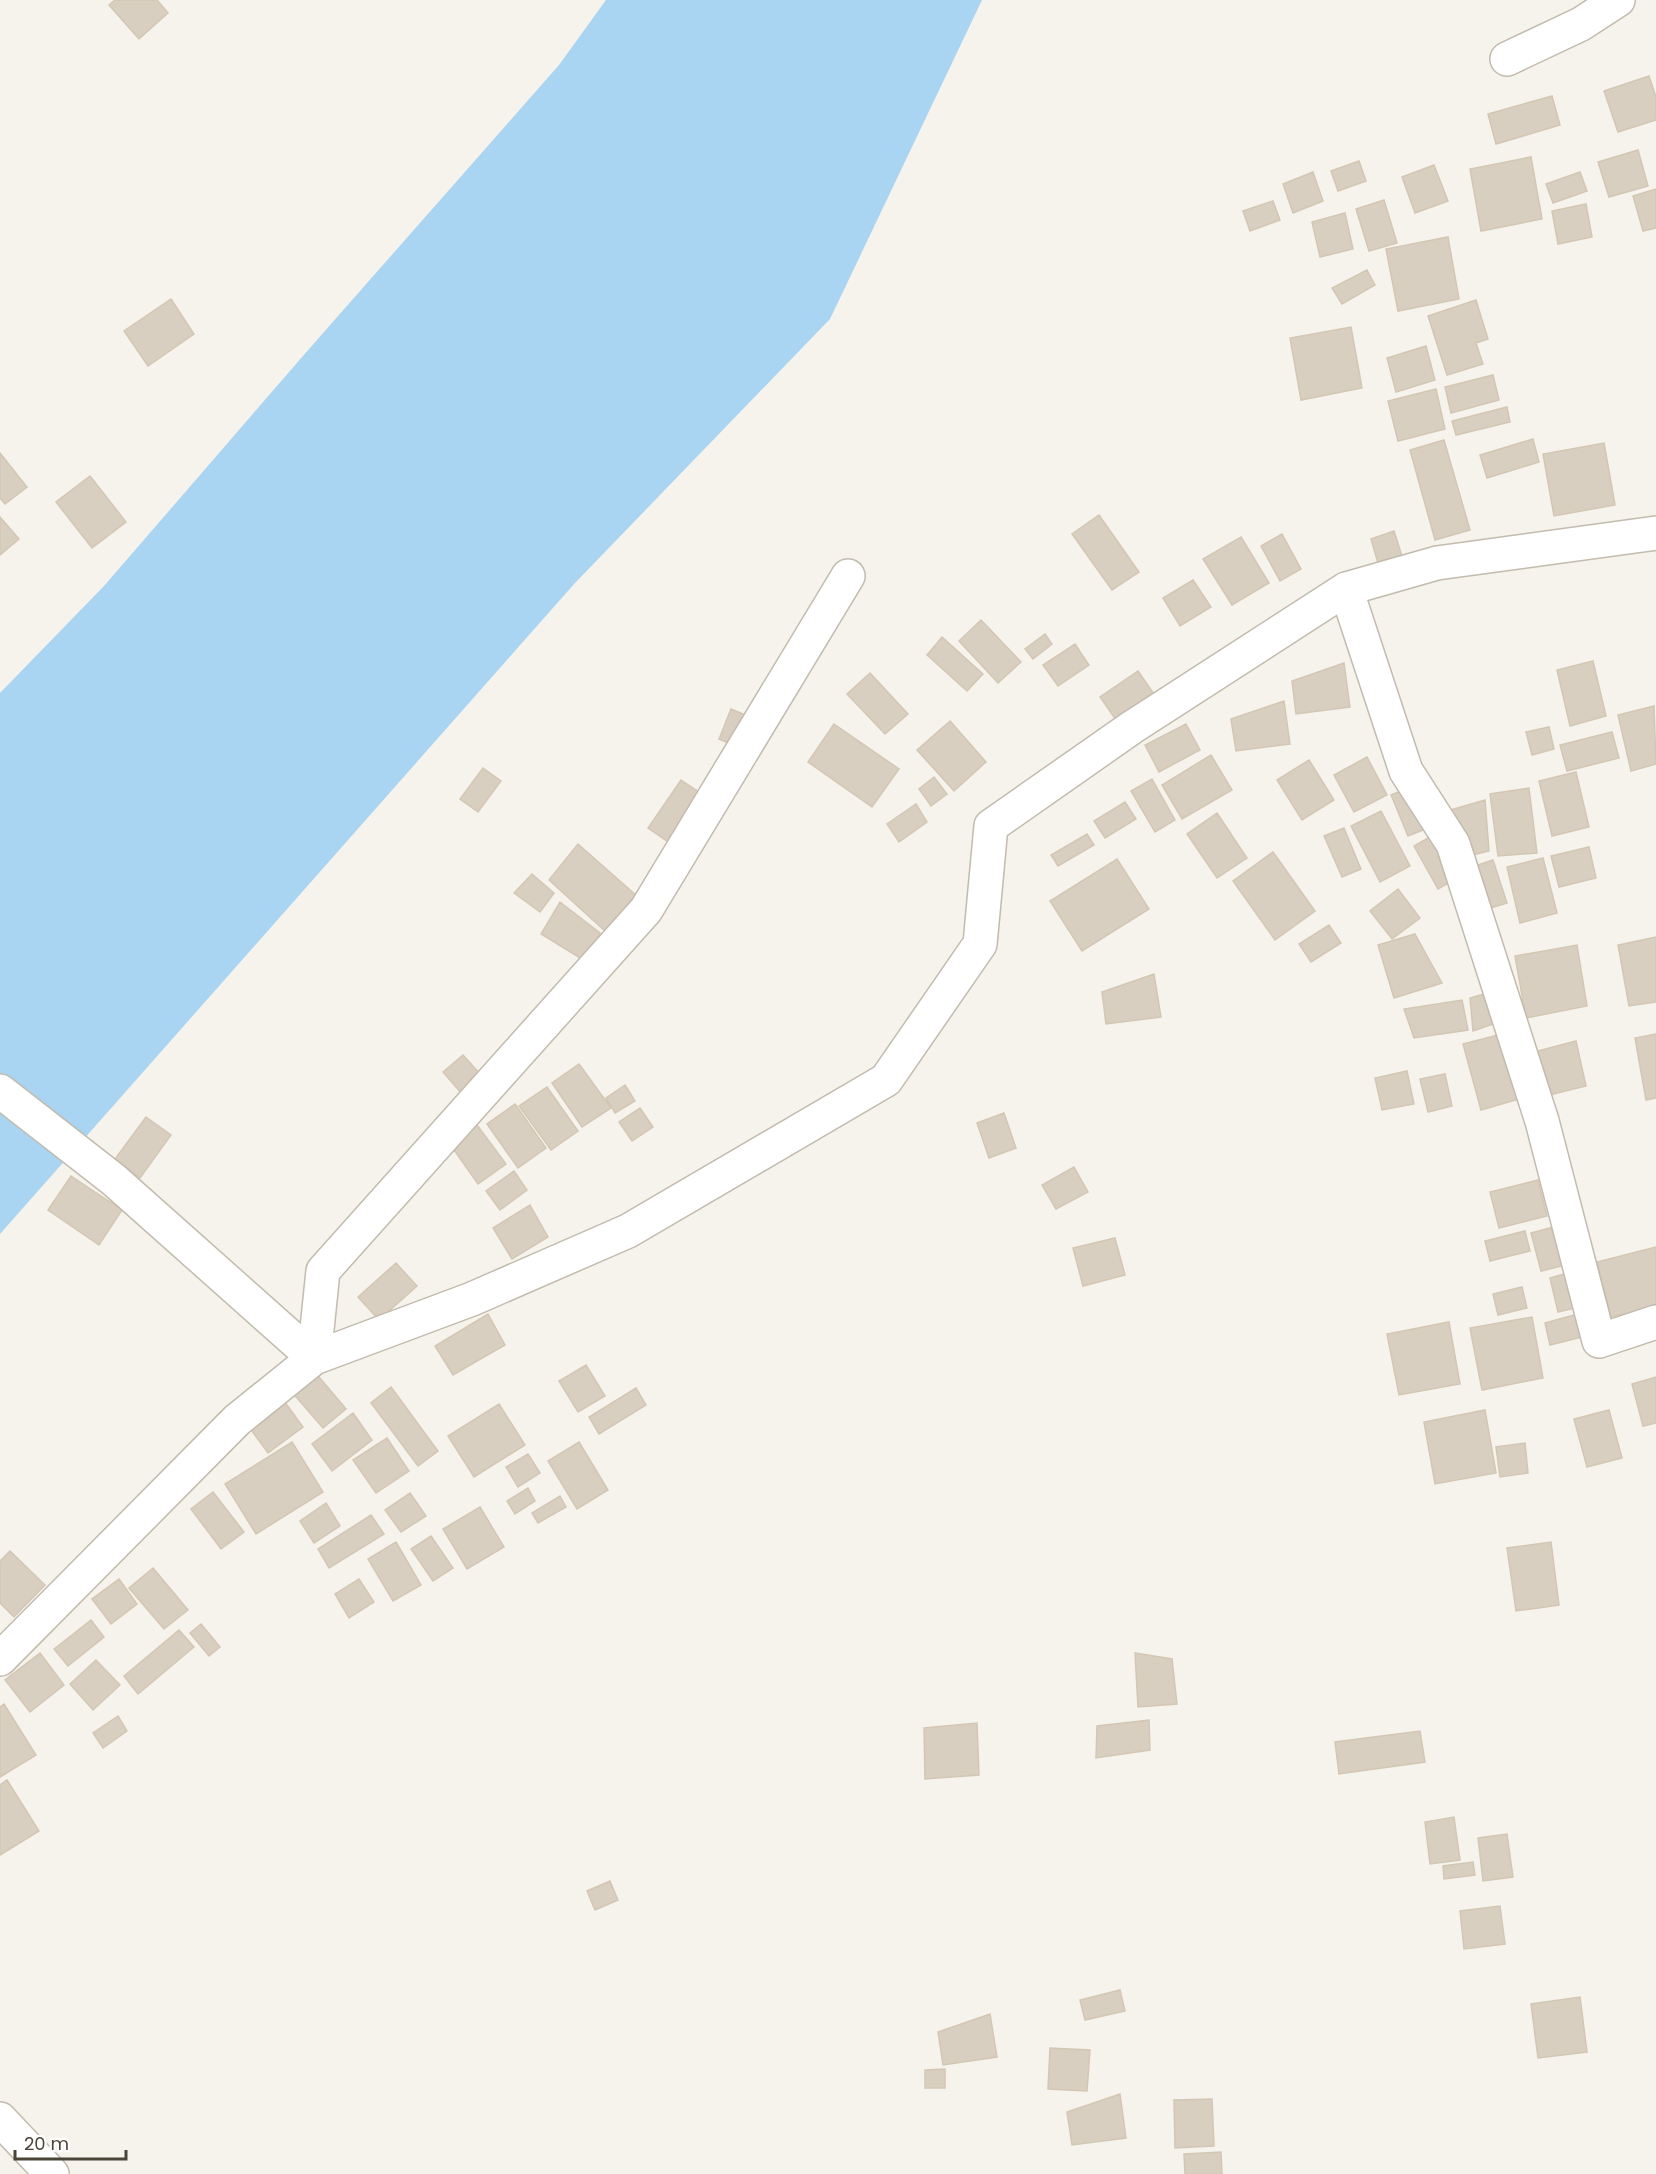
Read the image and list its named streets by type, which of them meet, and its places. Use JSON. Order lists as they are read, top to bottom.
{
  "scale_bar": "20 m"
}
